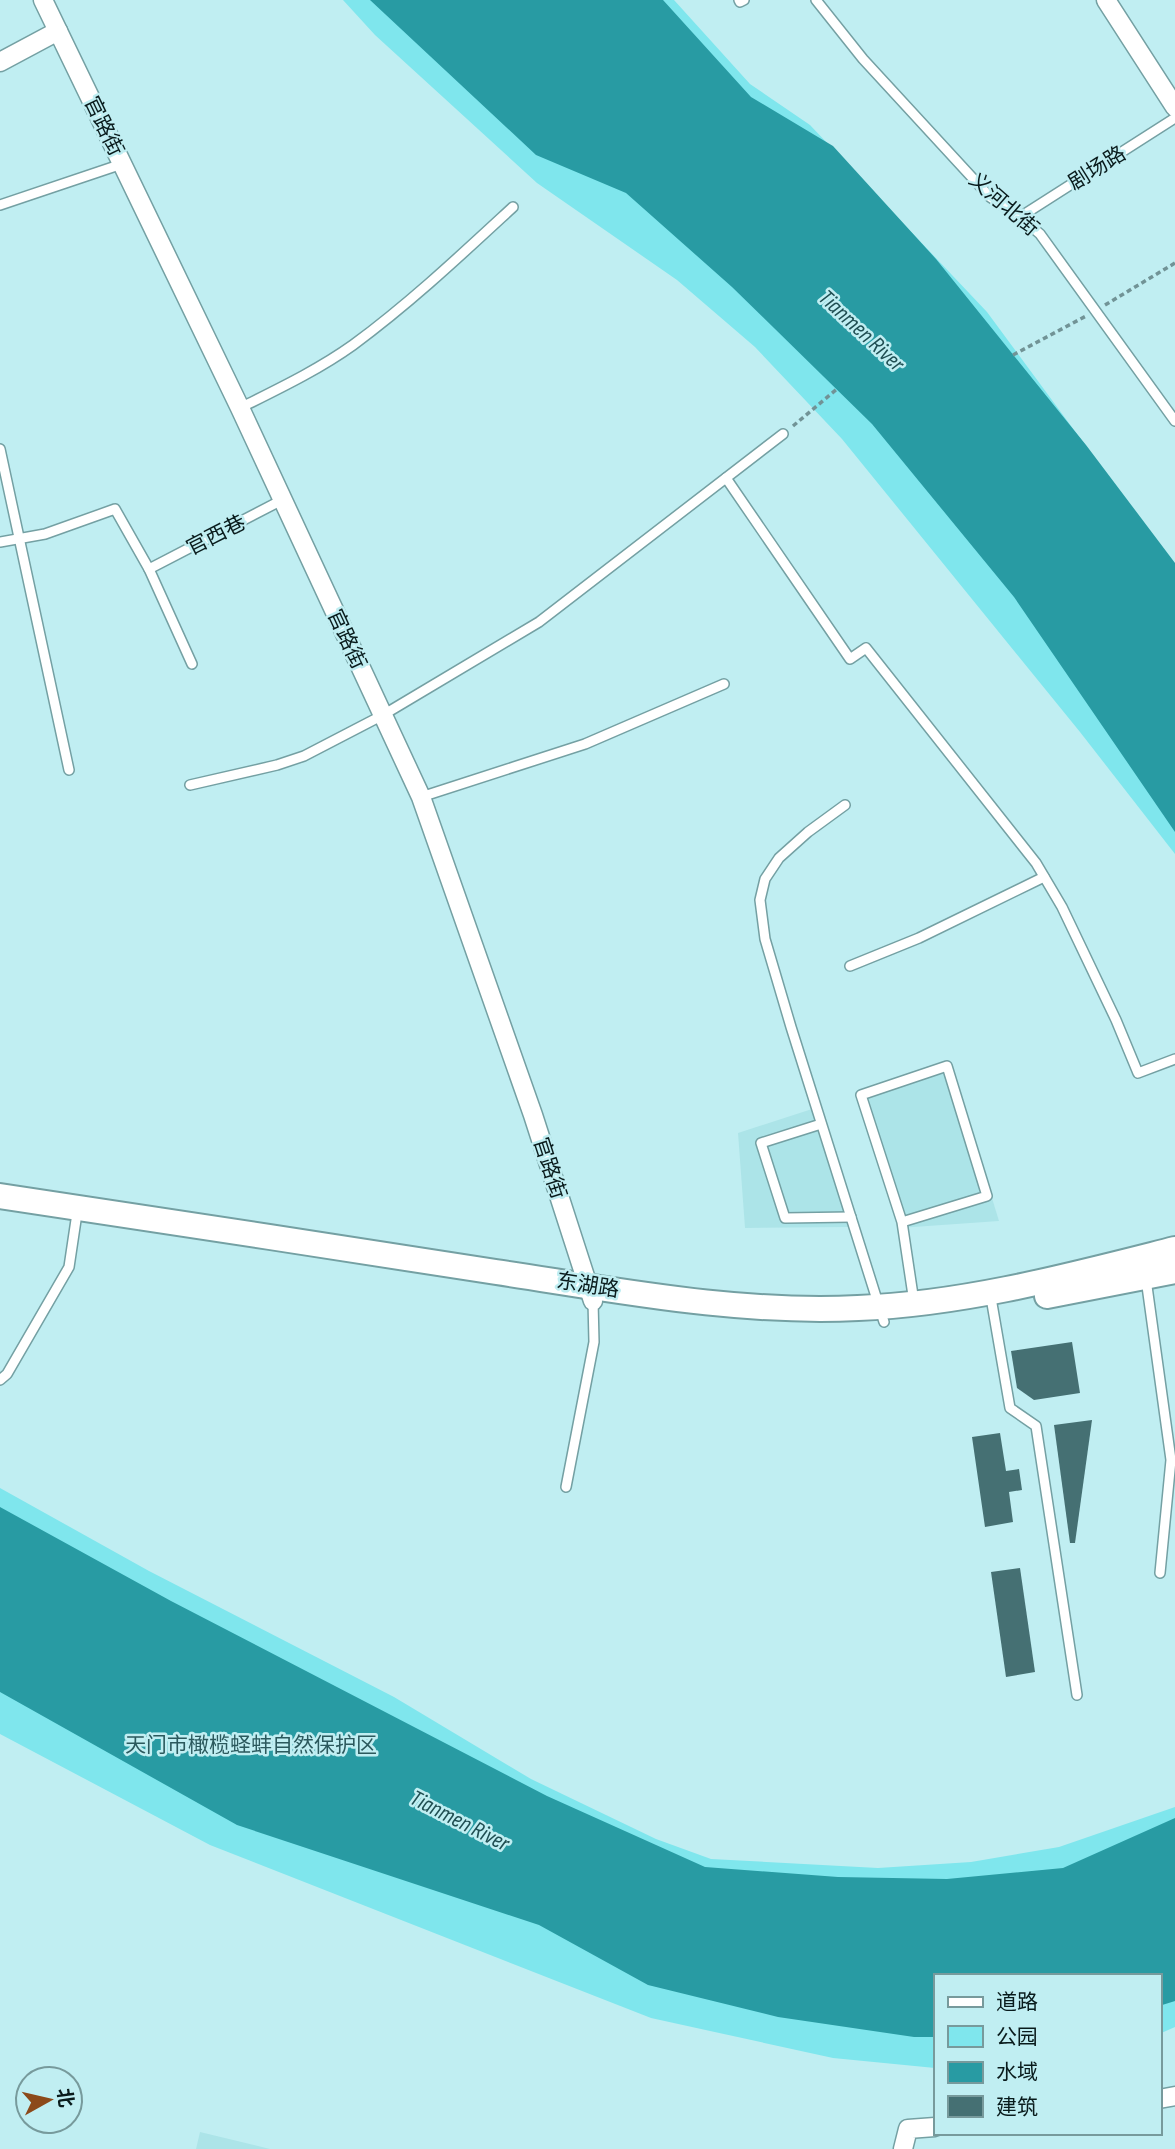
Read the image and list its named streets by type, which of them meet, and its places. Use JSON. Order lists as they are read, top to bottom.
{
  "streets": {
    "main road": ["东湖路"],
    "street": ["官路街"],
    "lane": ["剧场路", "义河北街", "官西巷"]
  },
  "crossings": [
    ["官路街", "官西巷"],
    ["官路街", "东湖路"],
    ["剧场路", "义河北街"]
  ],
  "water": ["Tianmen River"],
  "parks": ["天门市橄榄蛏蚌自然保护区"],
  "legend": [
    "道路",
    "公园",
    "水域",
    "建筑"
  ],
  "north": "right"
}
